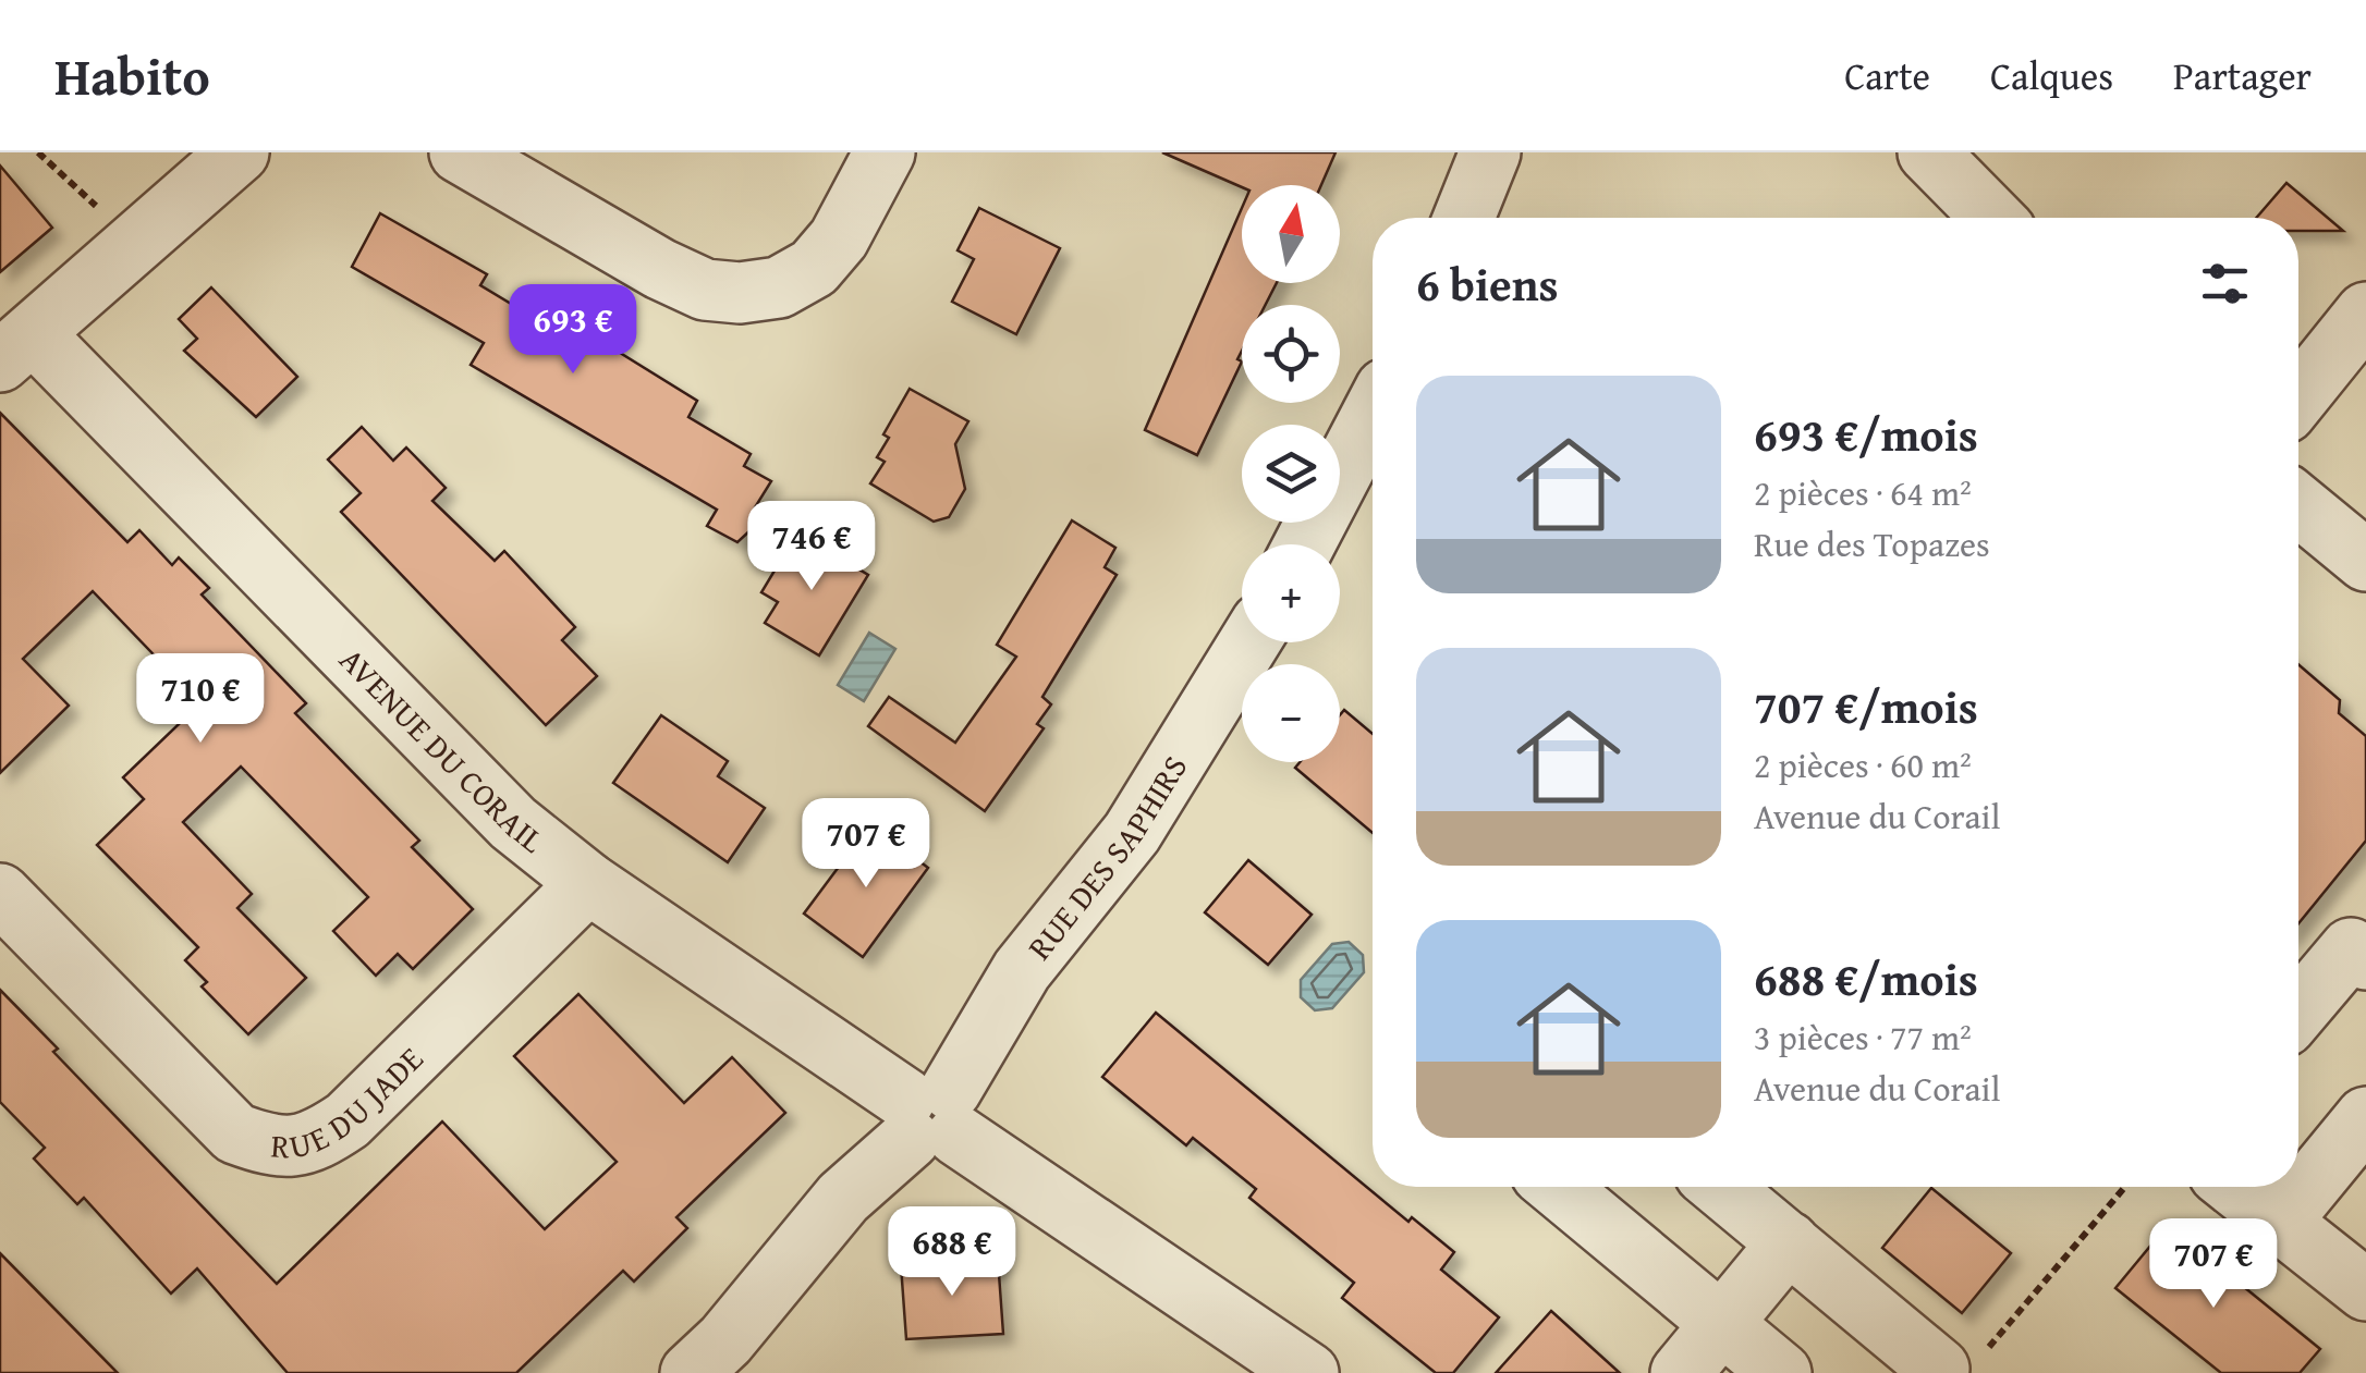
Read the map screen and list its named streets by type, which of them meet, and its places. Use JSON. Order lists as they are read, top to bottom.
{
  "streets": {
    "street": ["AVENUE DU CORAIL", "RUE DES SAPHIRS", "RUE DU JADE"]
  },
  "crossings": [
    ["AVENUE DU CORAIL", "RUE DES SAPHIRS"],
    ["AVENUE DU CORAIL", "RUE DU JADE"]
  ],
  "north": "top",
  "page": {
    "header": "Habito",
    "nav": ["Carte", "Calques", "Partager"],
    "map_buttons": ["+", "−"],
    "heading": "6 biens",
    "price": [
      "693 €",
      "746 €",
      "710 €",
      "707 €",
      "688 €",
      "707 €"
    ],
    "list": [
      {
        "name": "693 €/mois",
        "note": "2 pièces · 64 m² · Rue des Topazes"
      },
      {
        "name": "707 €/mois",
        "note": "2 pièces · 60 m² · Avenue du Corail"
      },
      {
        "name": "688 €/mois",
        "note": "3 pièces · 77 m² · Avenue du Corail"
      }
    ]
  }
}
